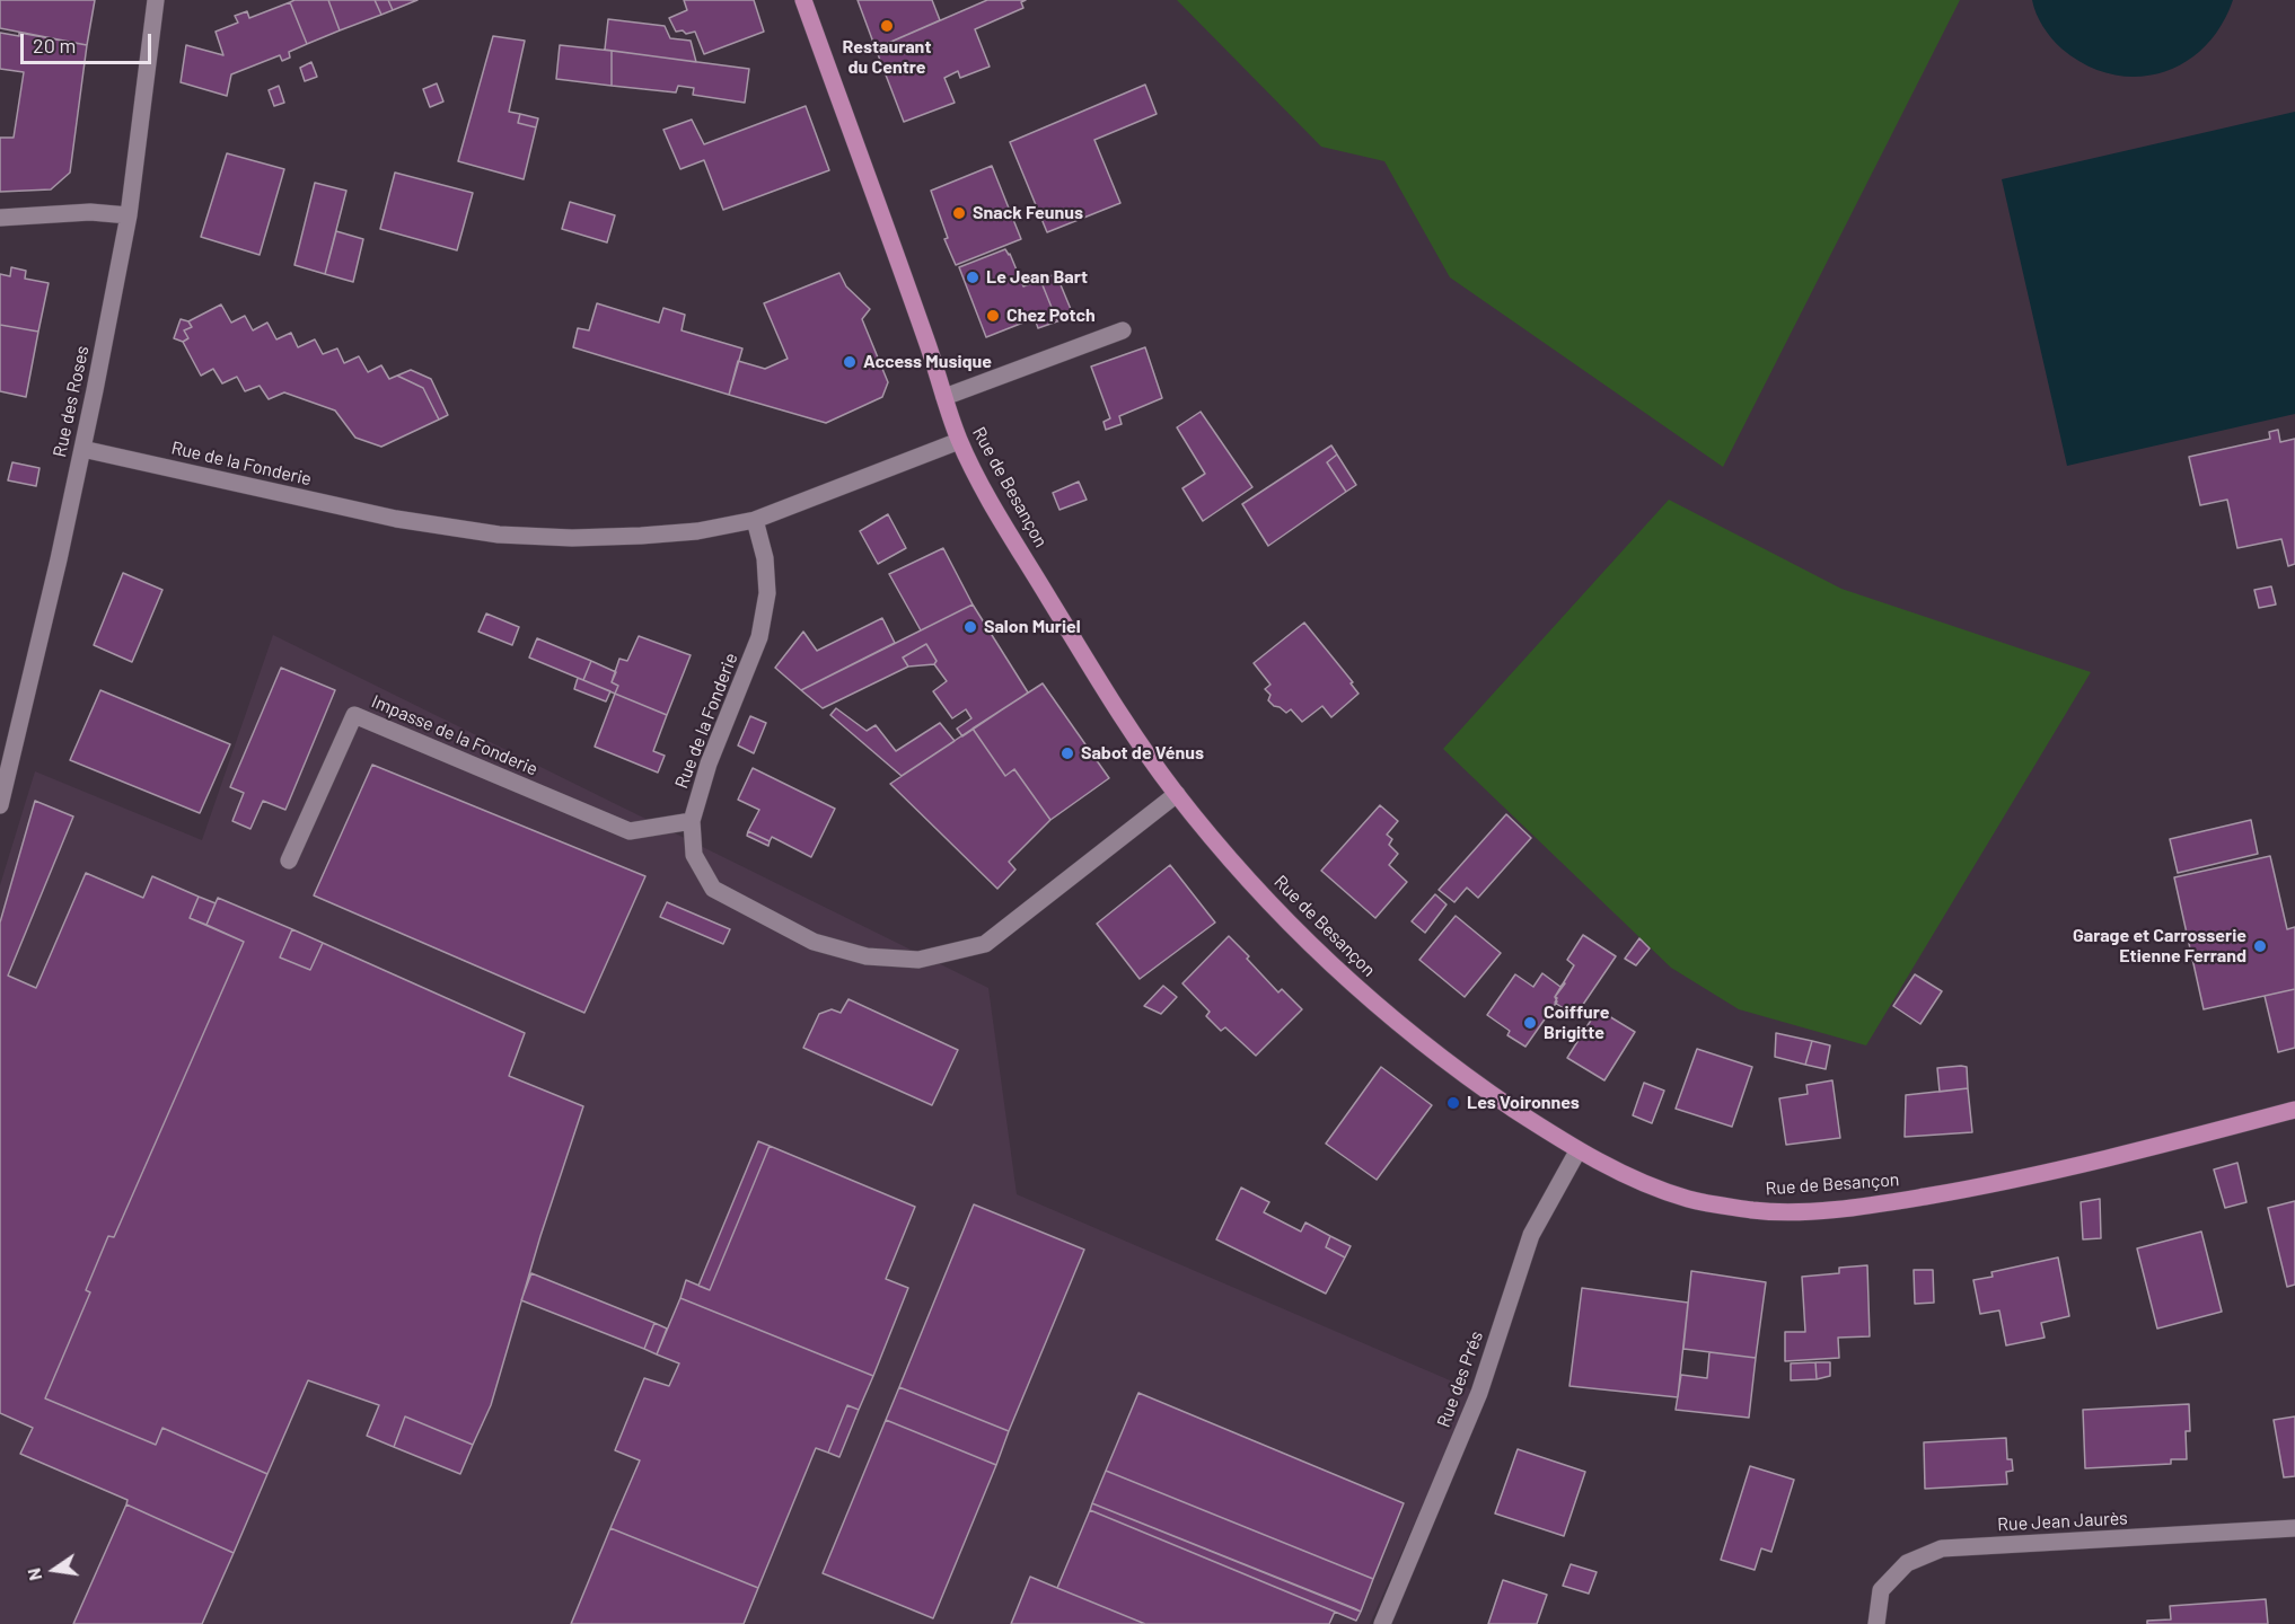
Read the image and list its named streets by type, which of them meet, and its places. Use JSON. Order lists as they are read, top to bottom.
{
  "streets": {
    "main road": ["Rue de Besançon"],
    "street": [
      "Rue des Roses",
      "Rue de la Fonderie",
      "Impasse de la Fonderie",
      "Rue des Prés",
      "Rue Jean Jaurès"
    ]
  },
  "crossings": [
    ["Rue des Roses", "Rue de la Fonderie"],
    ["Rue de la Fonderie", "Rue de Besançon"],
    ["Rue de la Fonderie", "Impasse de la Fonderie"],
    ["Rue de Besançon", "Rue des Prés"]
  ],
  "places": [
    "Restaurant du Centre",
    "Snack Feunus",
    "Le Jean Bart",
    "Chez Potch",
    "Access Musique",
    "Salon Muriel",
    "Sabot de Vénus",
    "Garage et Carrosserie Etienne Ferrand",
    "Coiffure Brigitte",
    "Les Voironnes"
  ],
  "scale_bar": "20 m",
  "north": "left"
}
